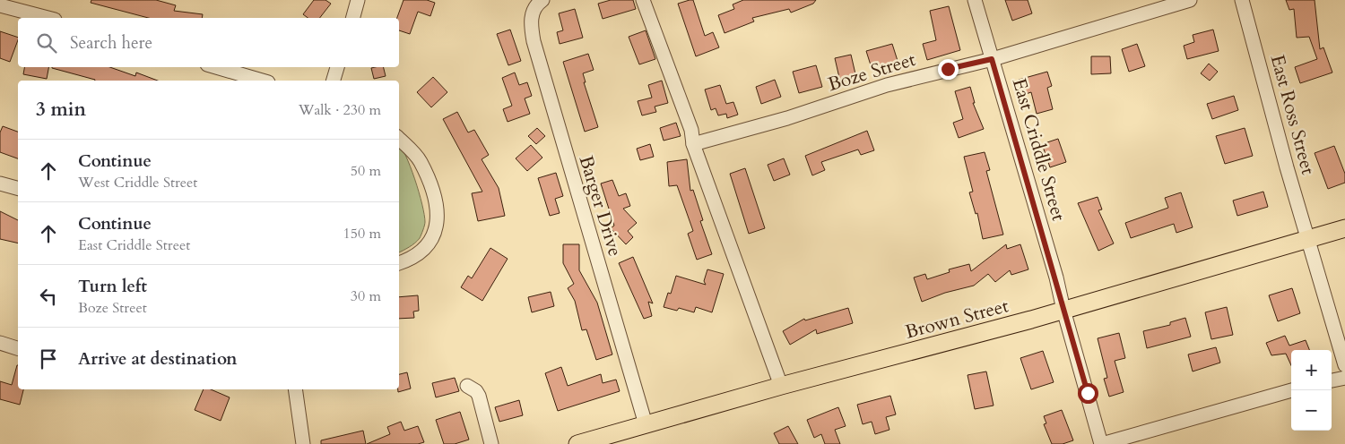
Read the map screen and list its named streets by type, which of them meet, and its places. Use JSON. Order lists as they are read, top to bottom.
{
  "streets": {
    "main road": ["Brown Street"],
    "street": [
      "Boze Street",
      "East Ross Street",
      "East Criddle Street",
      "Barger Drive"
    ]
  },
  "crossings": [
    ["Boze Street", "East Criddle Street"],
    ["East Ross Street", "Brown Street"],
    ["East Criddle Street", "Brown Street"],
    ["Barger Drive", "Brown Street"]
  ],
  "page": {
    "search": "Search here",
    "heading": ["3 min", "Walk · 230 m"],
    "list": [
      ["Continue", "West Criddle Street", "50 m"],
      ["Continue", "East Criddle Street", "150 m"],
      ["Turn left", "Boze Street", "30 m"],
      "Arrive at destination"
    ],
    "map_buttons": ["+", "−"]
  }
}
